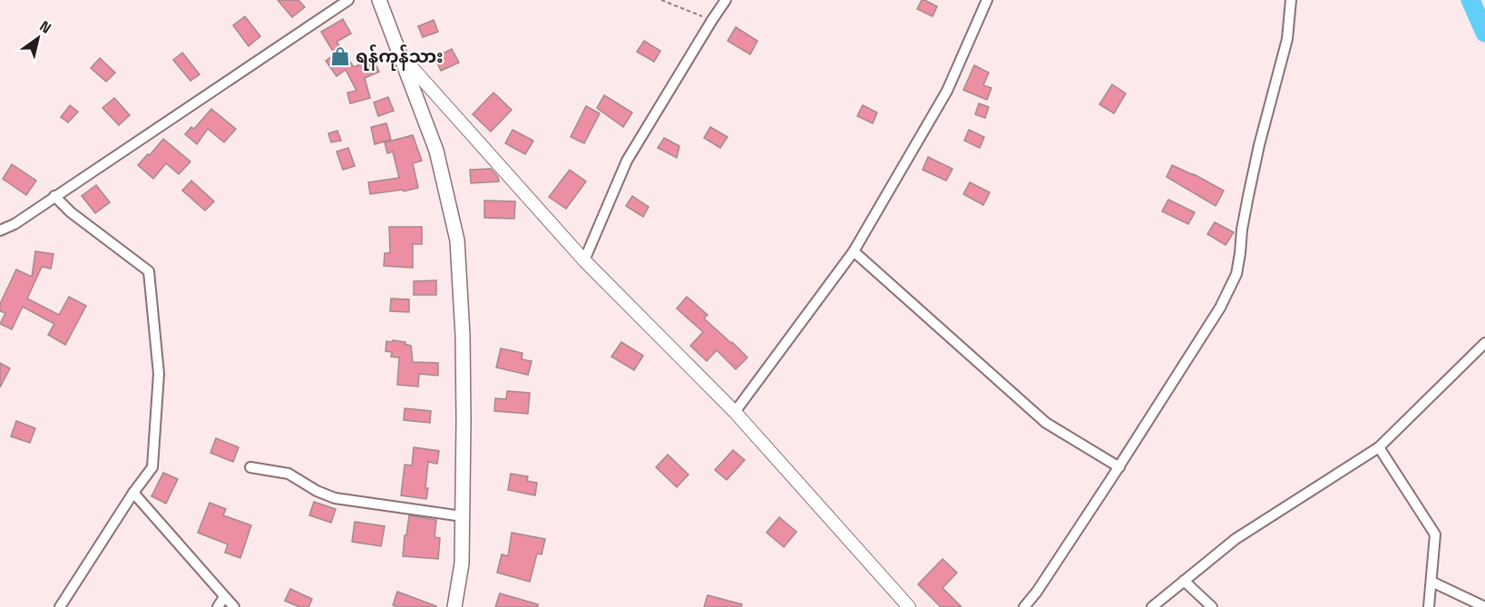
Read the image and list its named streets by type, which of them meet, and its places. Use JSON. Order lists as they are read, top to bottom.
{
  "places": {
    "shop": ["ရန်ကုန်သား"]
  },
  "north": "top right"
}
